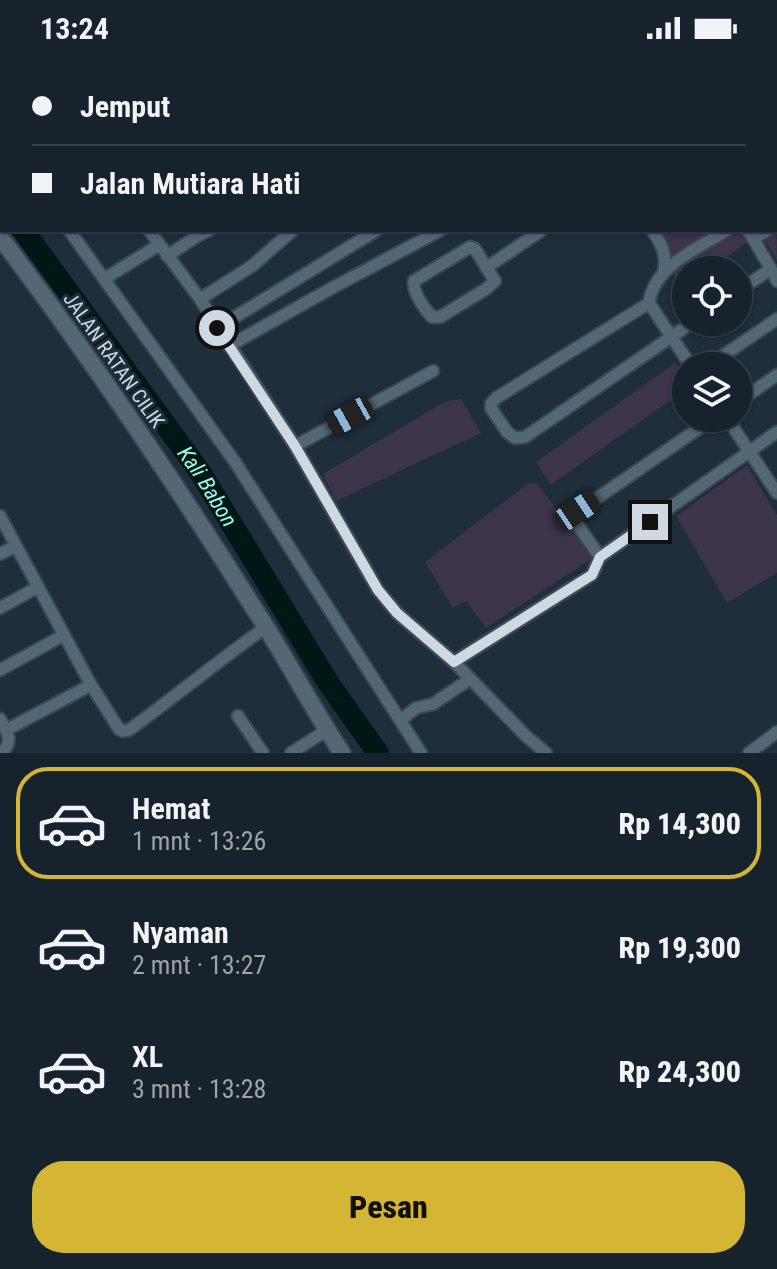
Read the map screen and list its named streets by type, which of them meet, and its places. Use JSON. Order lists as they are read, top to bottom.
{
  "streets": {
    "street": ["JALAN RATAN CILIK"]
  },
  "water": ["Kali Babon"],
  "page": {
    "status": "13:24",
    "banner": ["Jemput", "Jalan Mutiara Hati"],
    "list": [
      {
        "name": "Hemat",
        "note": "1 mnt · 13:26",
        "value": "Rp 14,300"
      },
      {
        "name": "Nyaman",
        "note": "2 mnt · 13:27",
        "value": "Rp 19,300"
      },
      {
        "name": "XL",
        "note": "3 mnt · 13:28",
        "value": "Rp 24,300"
      }
    ],
    "buttons": "Pesan"
  }
}
